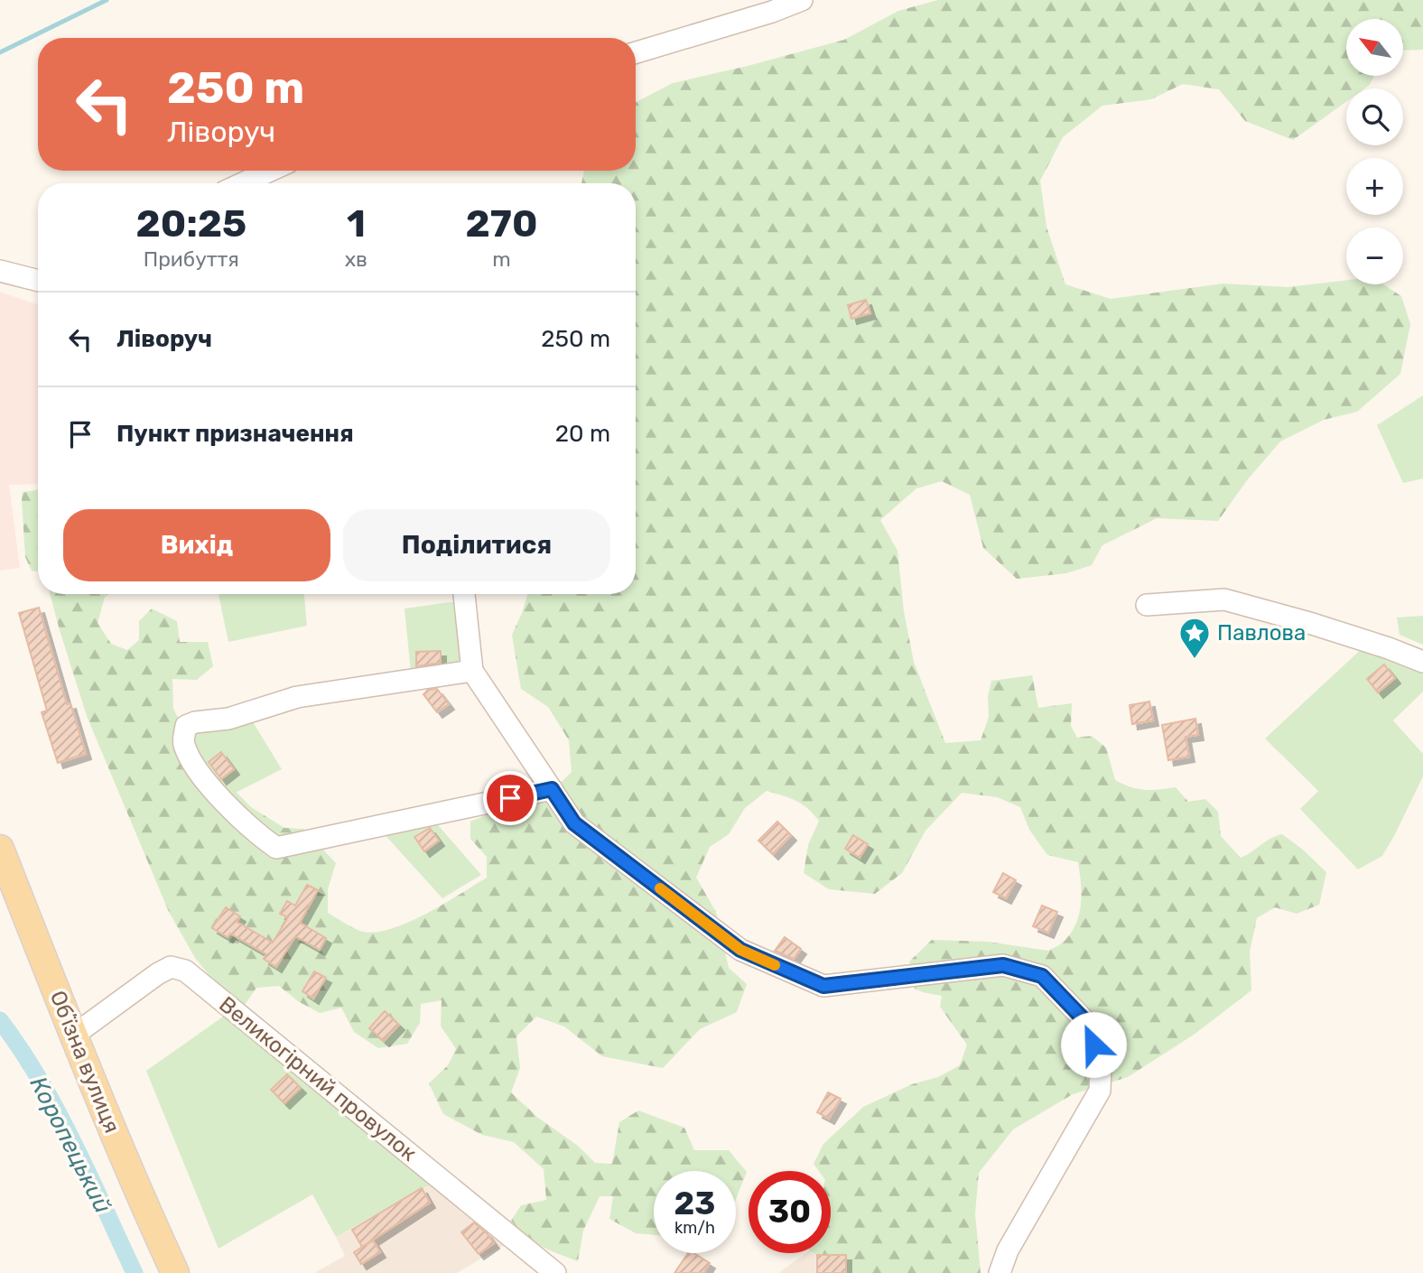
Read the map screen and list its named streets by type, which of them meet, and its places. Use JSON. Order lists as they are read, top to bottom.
{
  "streets": {
    "main road": ["Обʼїзна вулиця"],
    "street": ["Великогірний провулок"]
  },
  "crossings": [
    ["Обʼїзна вулиця", "Великогірний провулок"]
  ],
  "water": ["Коропецький"],
  "places": {
    "place": ["Павлова"]
  },
  "north": "top left",
  "page": {
    "map_buttons": ["+", "−"],
    "turn": ["250 m", "Ліворуч"],
    "eta": [
      "20:25",
      "Прибуття",
      "1",
      "хв",
      "270",
      "m"
    ],
    "list": [
      {
        "name": "Ліворуч",
        "value": "250 m"
      },
      {
        "name": "Пункт призначення",
        "value": "20 m"
      }
    ],
    "buttons": ["Вихід", "Поділитися"],
    "speed": "23 km/h",
    "limit": "30"
  }
}
